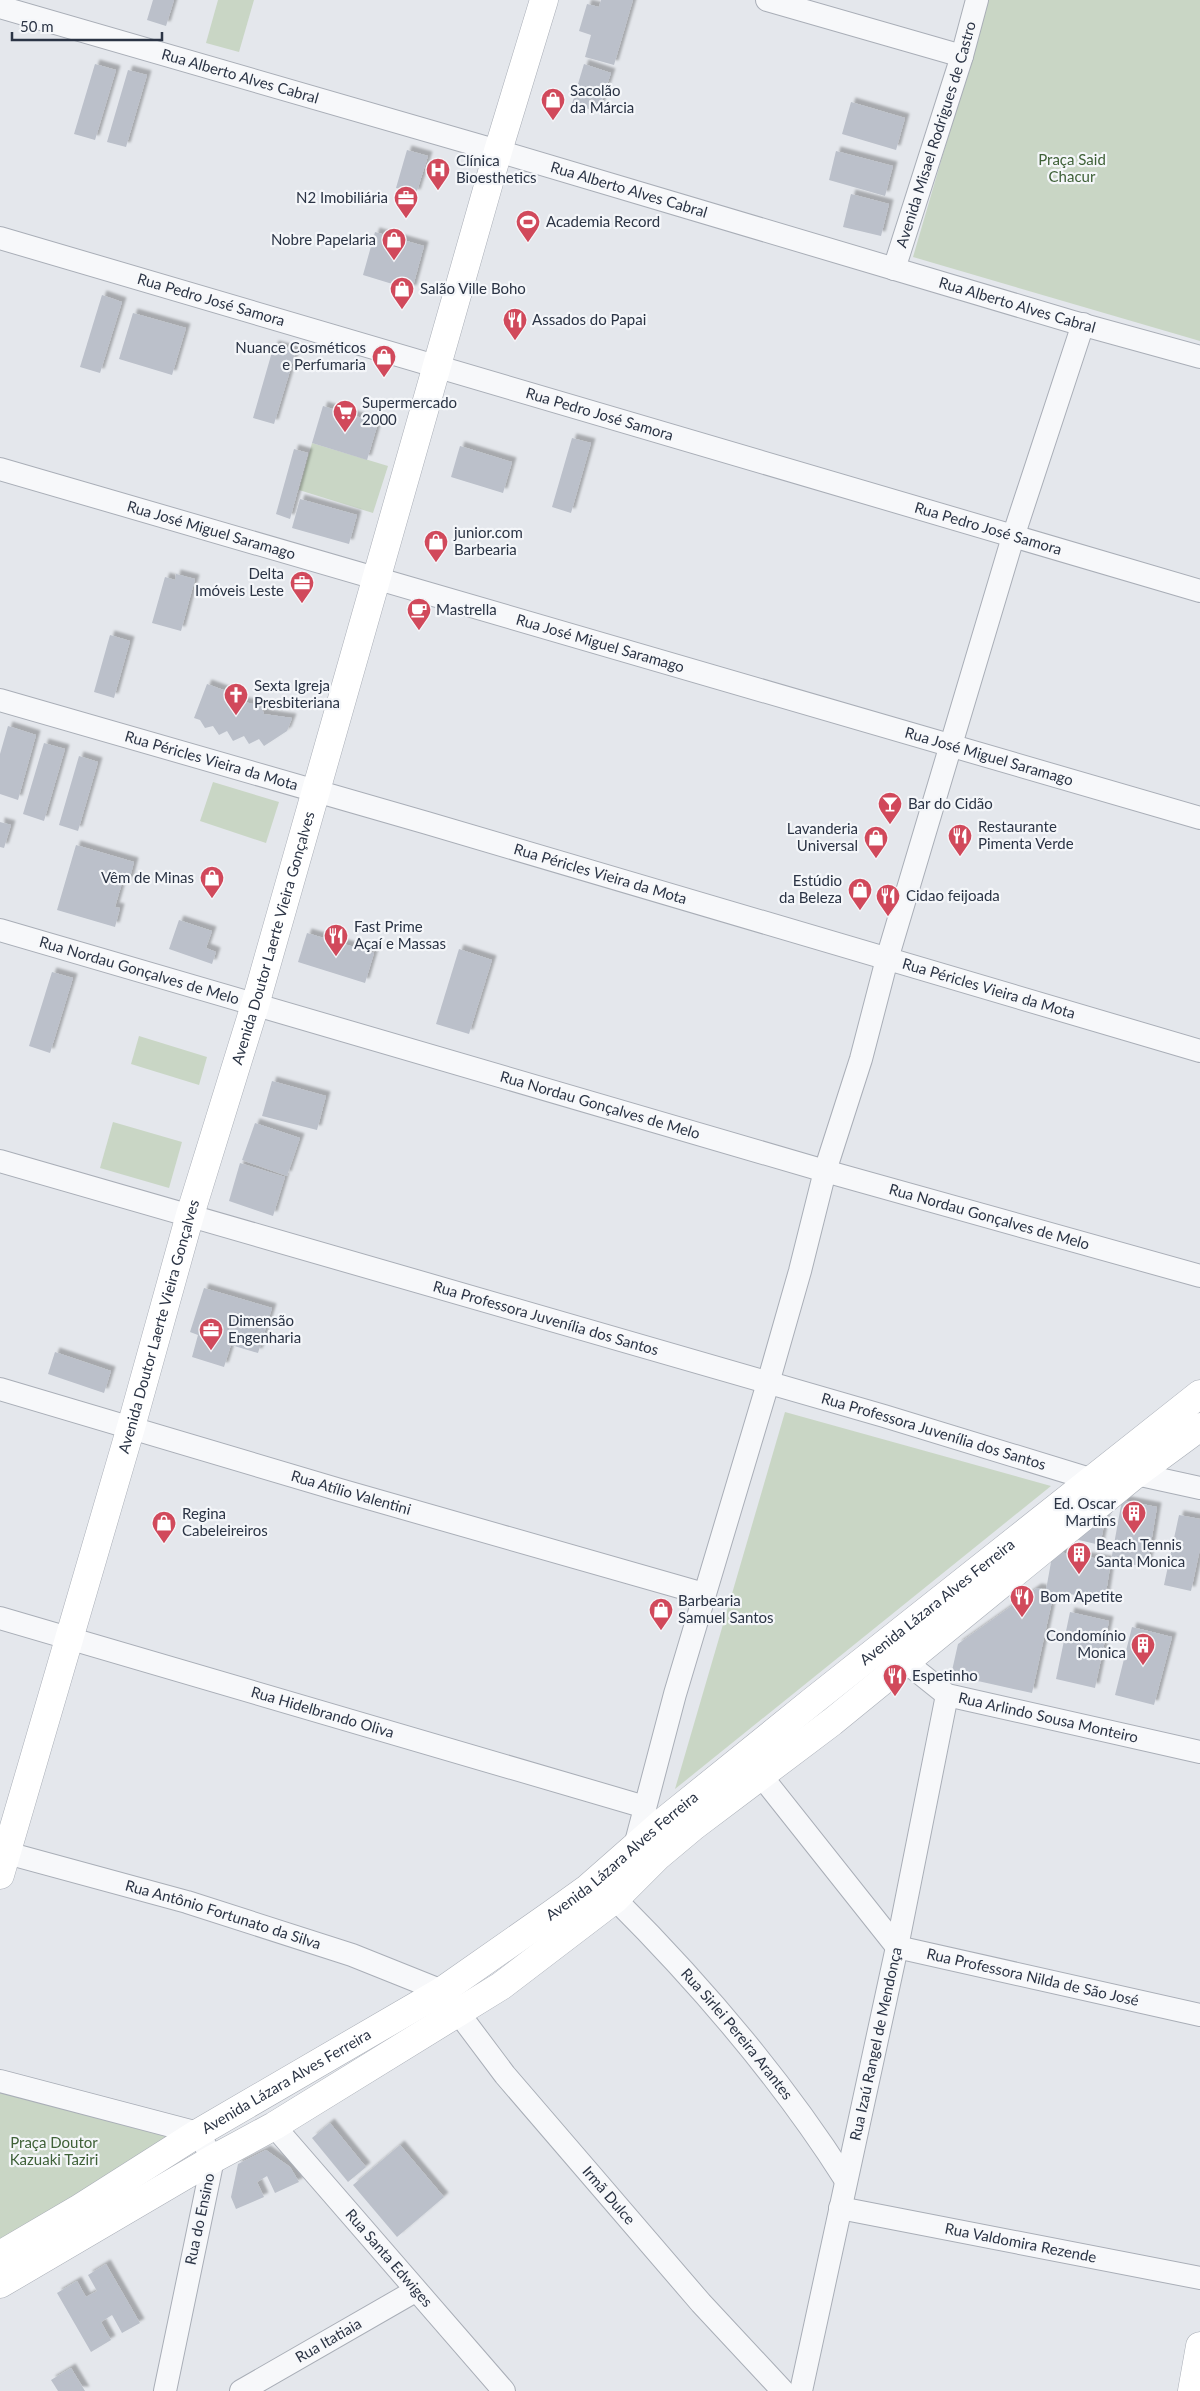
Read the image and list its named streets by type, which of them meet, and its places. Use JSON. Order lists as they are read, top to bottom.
{
  "streets": {
    "main road": ["Avenida Doutor Laerte Vieira Gonçalves", "Avenida Lázara Alves Ferreira"],
    "street": [
      "Rua Alberto Alves Cabral",
      "Avenida Misael Rodrigues de Castro",
      "Rua Pedro José Samora",
      "Rua José Miguel Saramago",
      "Rua Péricles Vieira da Mota",
      "Rua Nordau Gonçalves de Melo",
      "Rua Professora Juvenília dos Santos",
      "Rua Atílio Valentini",
      "Rua Hidelbrando Oliva",
      "Rua Arlindo Sousa Monteiro",
      "Rua Antônio Fortunato da Silva",
      "Rua Professora Nilda de São José",
      "Rua Sirlei Pereira Arantes",
      "Rua Izaú Rangel de Mendonça",
      "Irmã Dulce",
      "Rua do Ensino",
      "Rua Valdomira Rezende",
      "Rua Santa Edwiges",
      "Rua Itatiaia"
    ]
  },
  "crossings": [
    ["Rua Alberto Alves Cabral", "Avenida Misael Rodrigues de Castro"],
    ["Rua Alberto Alves Cabral", "Avenida Doutor Laerte Vieira Gonçalves"],
    ["Rua Pedro José Samora", "Avenida Doutor Laerte Vieira Gonçalves"],
    ["Rua José Miguel Saramago", "Avenida Doutor Laerte Vieira Gonçalves"],
    ["Rua Péricles Vieira da Mota", "Avenida Doutor Laerte Vieira Gonçalves"],
    ["Avenida Doutor Laerte Vieira Gonçalves", "Rua Nordau Gonçalves de Melo"],
    ["Avenida Doutor Laerte Vieira Gonçalves", "Rua Professora Juvenília dos Santos"],
    ["Avenida Doutor Laerte Vieira Gonçalves", "Rua Atílio Valentini"],
    ["Avenida Doutor Laerte Vieira Gonçalves", "Rua Hidelbrando Oliva"],
    ["Avenida Doutor Laerte Vieira Gonçalves", "Rua Antônio Fortunato da Silva"],
    ["Rua Professora Juvenília dos Santos", "Avenida Lázara Alves Ferreira"],
    ["Avenida Lázara Alves Ferreira", "Rua Arlindo Sousa Monteiro"],
    ["Avenida Lázara Alves Ferreira", "Rua Antônio Fortunato da Silva"],
    ["Avenida Lázara Alves Ferreira", "Rua Sirlei Pereira Arantes"],
    ["Avenida Lázara Alves Ferreira", "Irmã Dulce"],
    ["Avenida Lázara Alves Ferreira", "Rua do Ensino"],
    ["Avenida Lázara Alves Ferreira", "Rua Santa Edwiges"],
    ["Rua Arlindo Sousa Monteiro", "Rua Izaú Rangel de Mendonça"],
    ["Rua Antônio Fortunato da Silva", "Irmã Dulce"],
    ["Rua Professora Nilda de São José", "Rua Izaú Rangel de Mendonça"],
    ["Rua Sirlei Pereira Arantes", "Rua Izaú Rangel de Mendonça"],
    ["Rua Izaú Rangel de Mendonça", "Rua Valdomira Rezende"],
    ["Rua Santa Edwiges", "Rua Itatiaia"]
  ],
  "parks": ["Praça Said Chacur", "Praça Doutor Kazuaki Taziri"],
  "places": {
    "shop": [
      "Sacolão da Márcia",
      "Nobre Papelaria",
      "Salão Ville Boho",
      "Nuance Cosméticos e Perfumaria",
      "junior.com Barbearia",
      "Lavanderia Universal",
      "Vêm de Minas",
      "Estúdio da Beleza",
      "Regina Cabeleireiros",
      "Barbearia Samuel Santos"
    ],
    "hospital": ["Clínica Bioesthetics"],
    "office": ["N2 Imobiliária", "Delta Imóveis Leste", "Dimensão Engenharia"],
    "sports": ["Academia Record"],
    "restaurant": [
      "Assados do Papai",
      "Restaurante Pimenta Verde",
      "Cidao feijoada",
      "Fast Prime Açaí e Massas",
      "Bom Apetite",
      "Espetinho"
    ],
    "supermarket": ["Supermercado 2000"],
    "cafe": ["Mastrella"],
    "church": ["Sexta Igreja Presbiteriana"],
    "bar": ["Bar do Cidão"],
    "building": ["Ed. Oscar Martins", "Beach Tennis Santa Monica", "Condomínio Monica"]
  },
  "scale_bar": "50 m"
}
